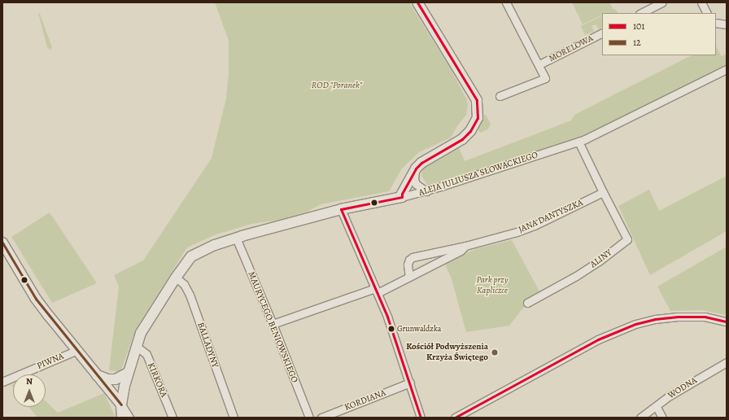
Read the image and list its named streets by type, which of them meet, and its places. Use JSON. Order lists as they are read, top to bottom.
{
  "streets": {
    "street": [
      "MORELOWA",
      "ALEJA JULIUSZA SŁOWACKIEGO",
      "JANA DANTYSZKA",
      "ALINY",
      "MAURYCEGO BENIOWSKIEGO",
      "BALLADYNY",
      "PIWNA",
      "KIRKORA",
      "WODNA",
      "KORDIANA"
    ]
  },
  "crossings": [
    ["ALEJA JULIUSZA SŁOWACKIEGO", "MAURYCEGO BENIOWSKIEGO"],
    ["ALEJA JULIUSZA SŁOWACKIEGO", "BALLADYNY"],
    ["ALEJA JULIUSZA SŁOWACKIEGO", "KIRKORA"],
    ["JANA DANTYSZKA", "ALINY"],
    ["JANA DANTYSZKA", "MAURYCEGO BENIOWSKIEGO"]
  ],
  "parks": ["ROD \"Poranek\"", "Park przy Kapliczce"],
  "places": ["Grunwaldzka", "Kościół Podwyższenia Krzyża Świętego"],
  "lines": ["transit line 101", "transit line 12"],
  "legend": ["101", "12"],
  "north": "top"
}
